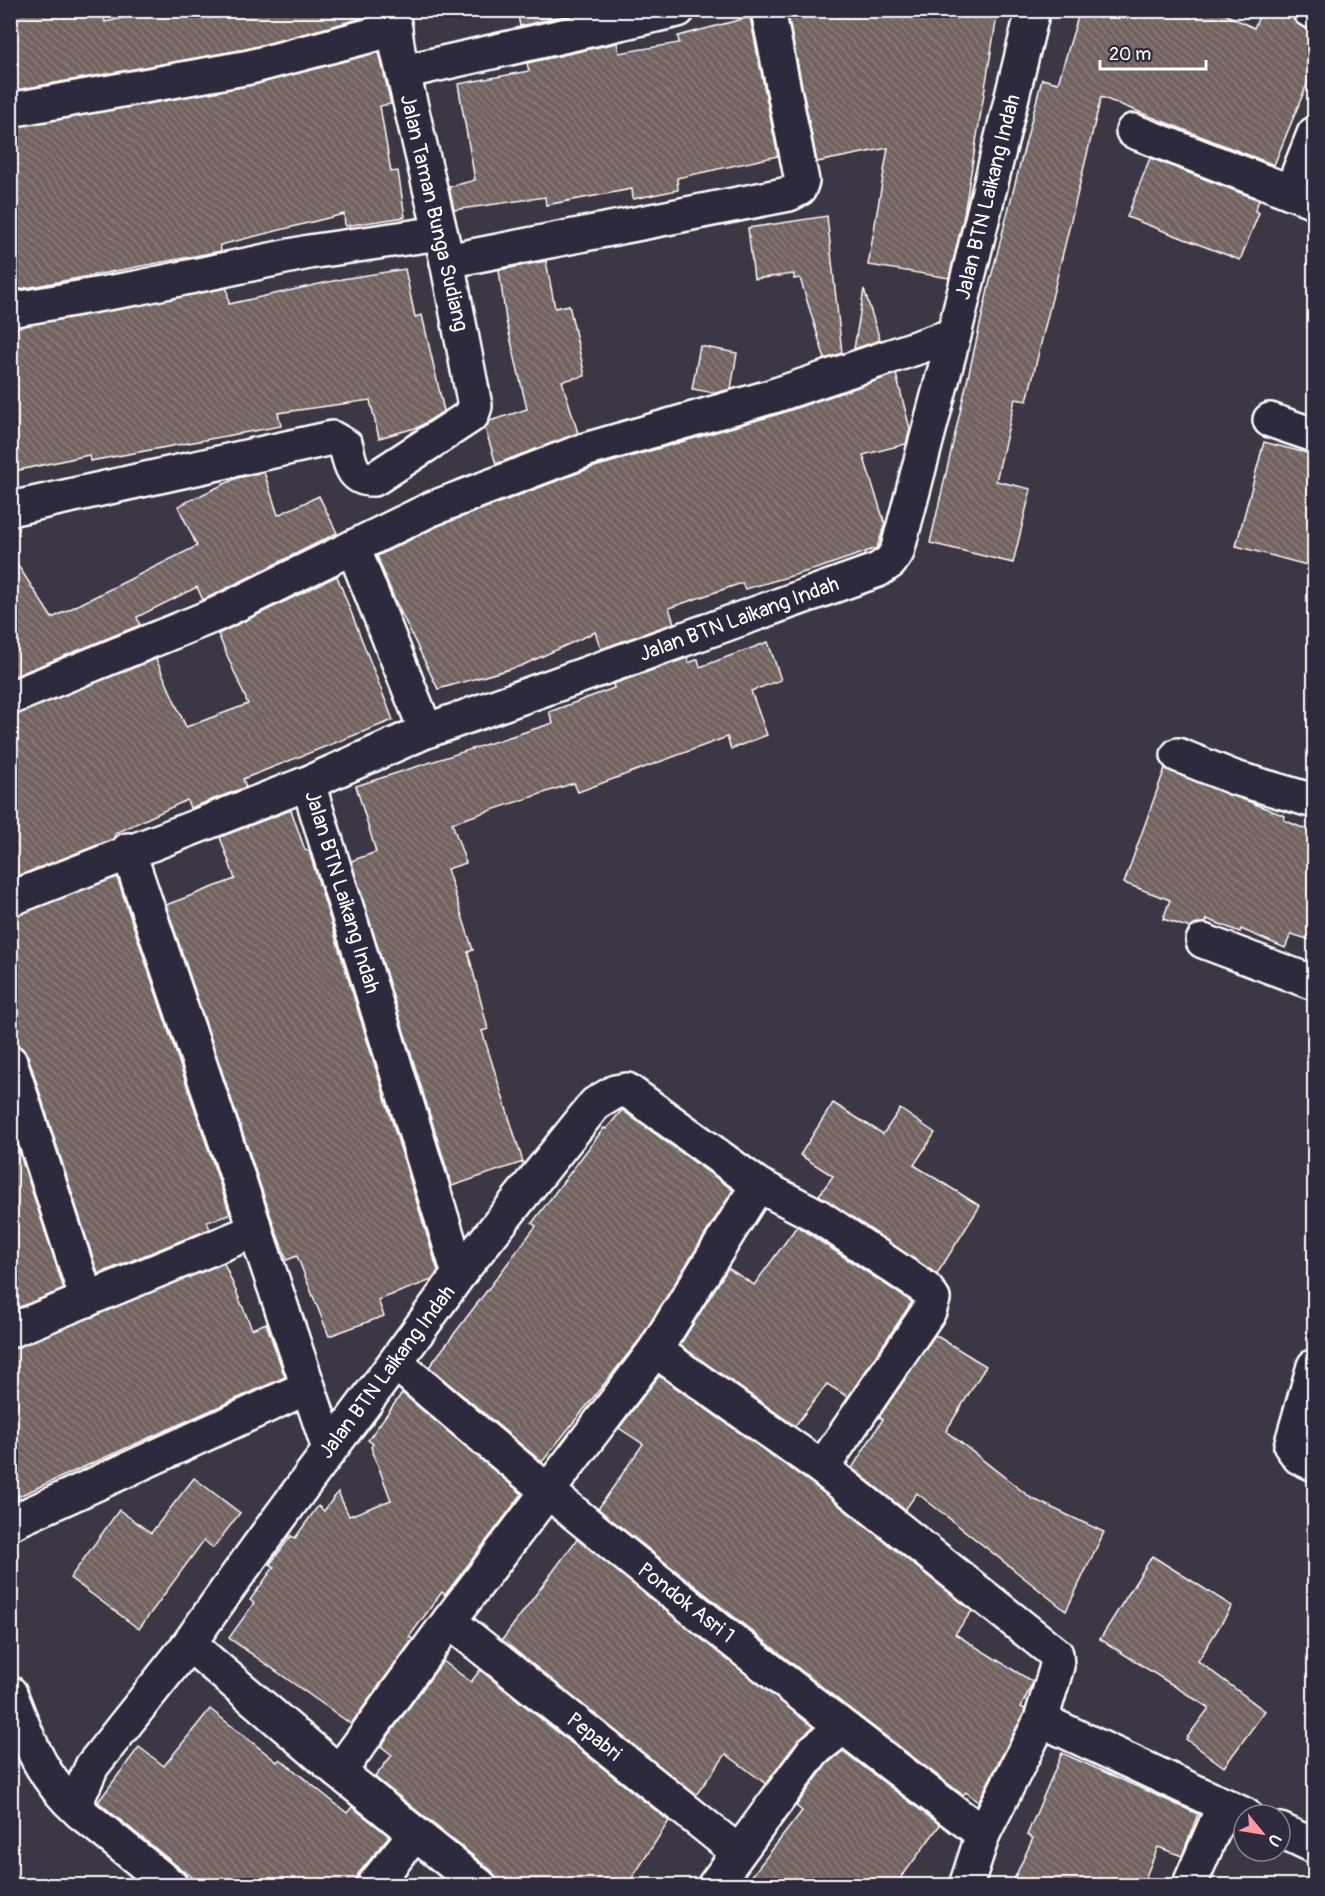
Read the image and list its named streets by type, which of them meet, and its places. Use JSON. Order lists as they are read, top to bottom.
{
  "streets": {
    "street": [
      "Jalan BTN Laikang Indah",
      "Jalan Taman Bunga Sudiang",
      "Pondok Asri 1",
      "Pepabri"
    ]
  },
  "crossings": [
    ["Jalan BTN Laikang Indah", "Pondok Asri 1"]
  ],
  "scale_bar": "20 m",
  "north": "bottom right"
}
